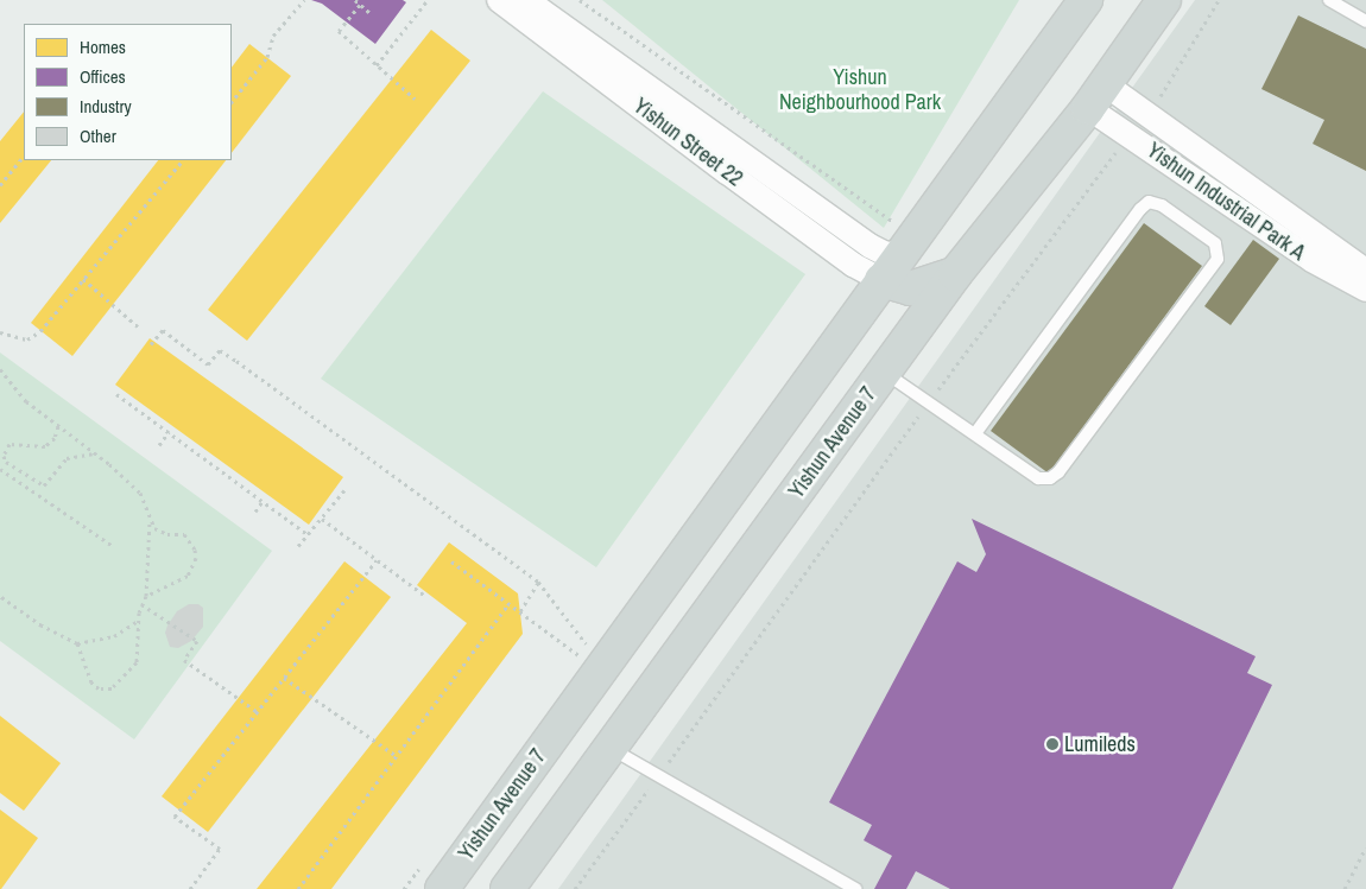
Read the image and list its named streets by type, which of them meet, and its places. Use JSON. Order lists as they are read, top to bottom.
{
  "streets": {
    "main road": ["Yishun Avenue 7"],
    "street": ["Yishun Street 22", "Yishun Industrial Park A"]
  },
  "crossings": [
    ["Yishun Street 22", "Yishun Avenue 7"],
    ["Yishun Industrial Park A", "Yishun Avenue 7"]
  ],
  "parks": ["Yishun Neighbourhood Park"],
  "places": ["Lumileds"],
  "legend": [
    "Homes",
    "Offices",
    "Industry",
    "Other"
  ]
}
